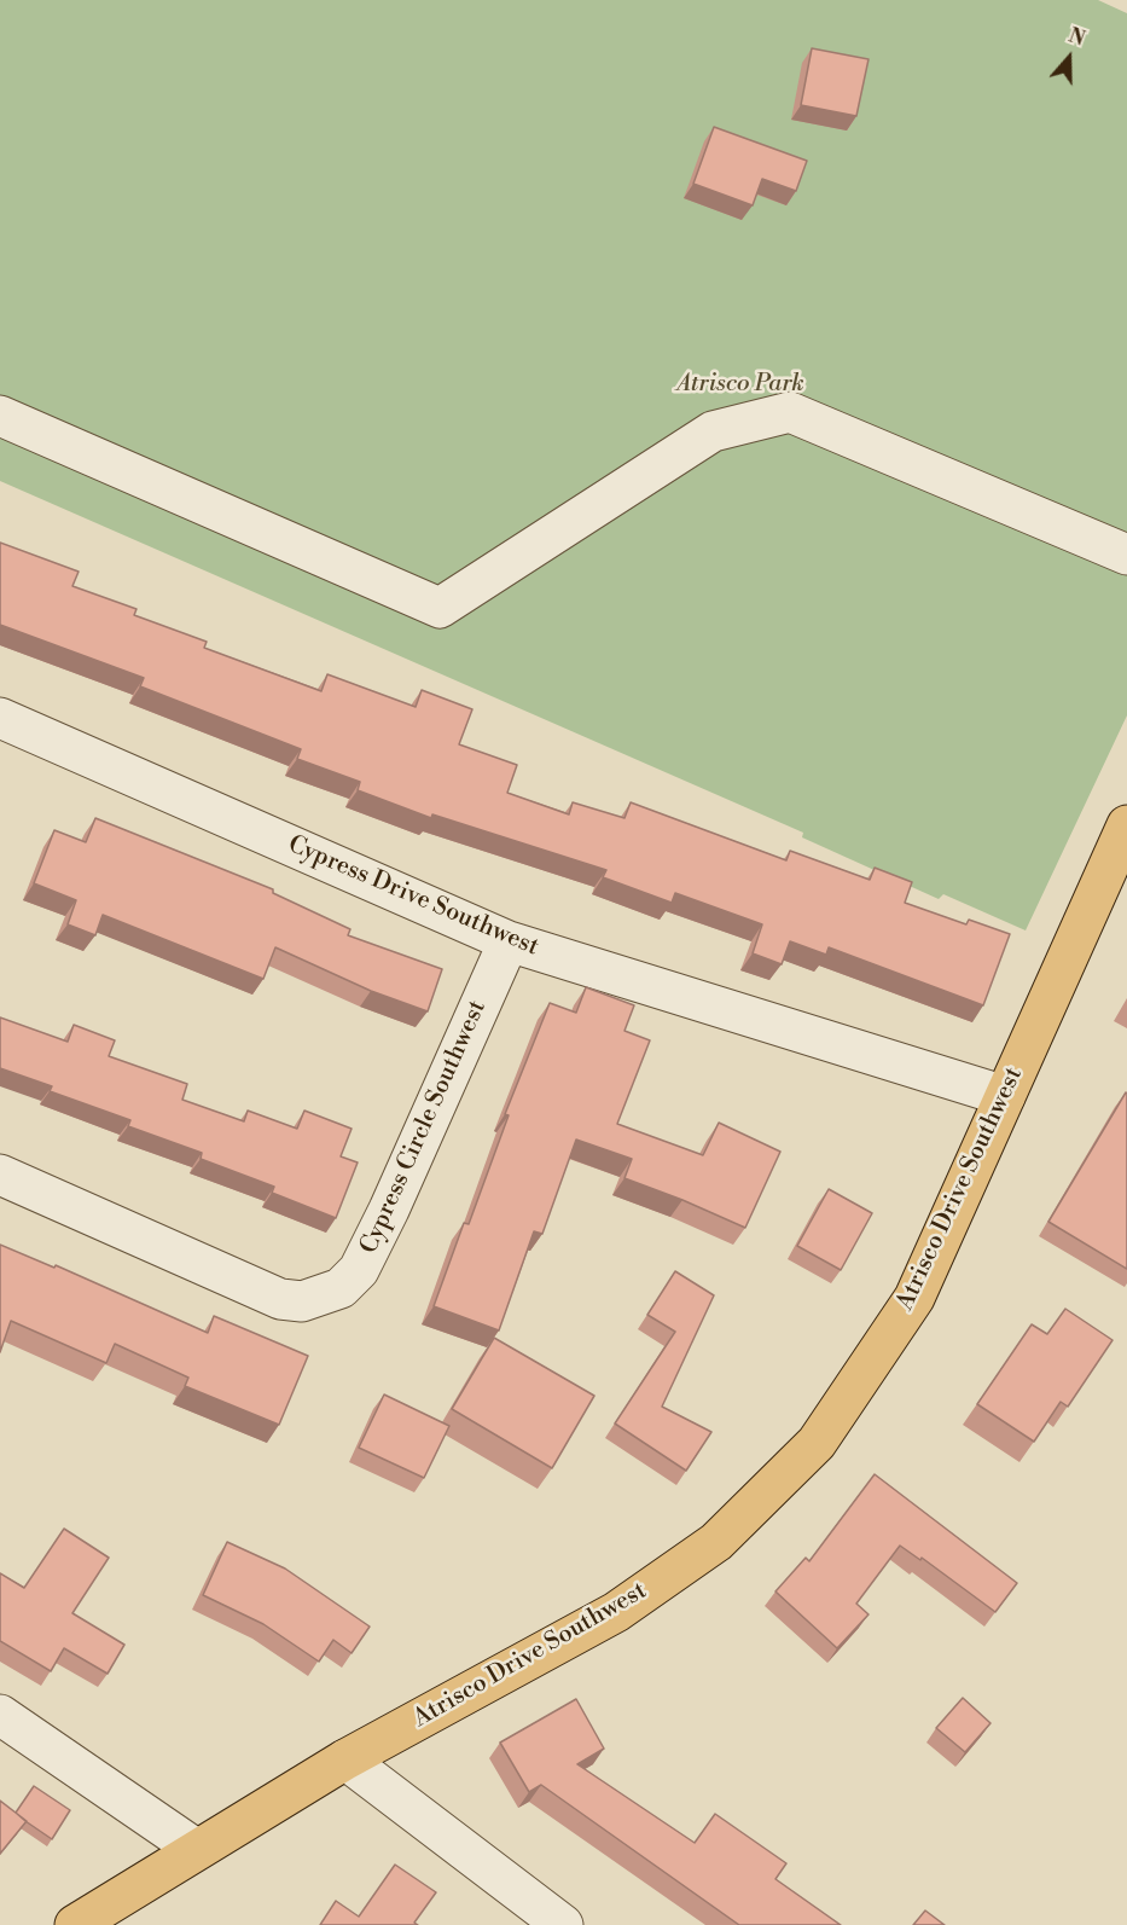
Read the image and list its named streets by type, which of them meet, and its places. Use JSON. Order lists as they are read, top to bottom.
{
  "streets": {
    "main road": ["Atrisco Drive Southwest"],
    "street": ["Cypress Drive Southwest", "Cypress Circle Southwest"]
  },
  "crossings": [
    ["Cypress Drive Southwest", "Cypress Circle Southwest"],
    ["Cypress Drive Southwest", "Atrisco Drive Southwest"]
  ],
  "parks": ["Atrisco Park"],
  "north": "top"
}
